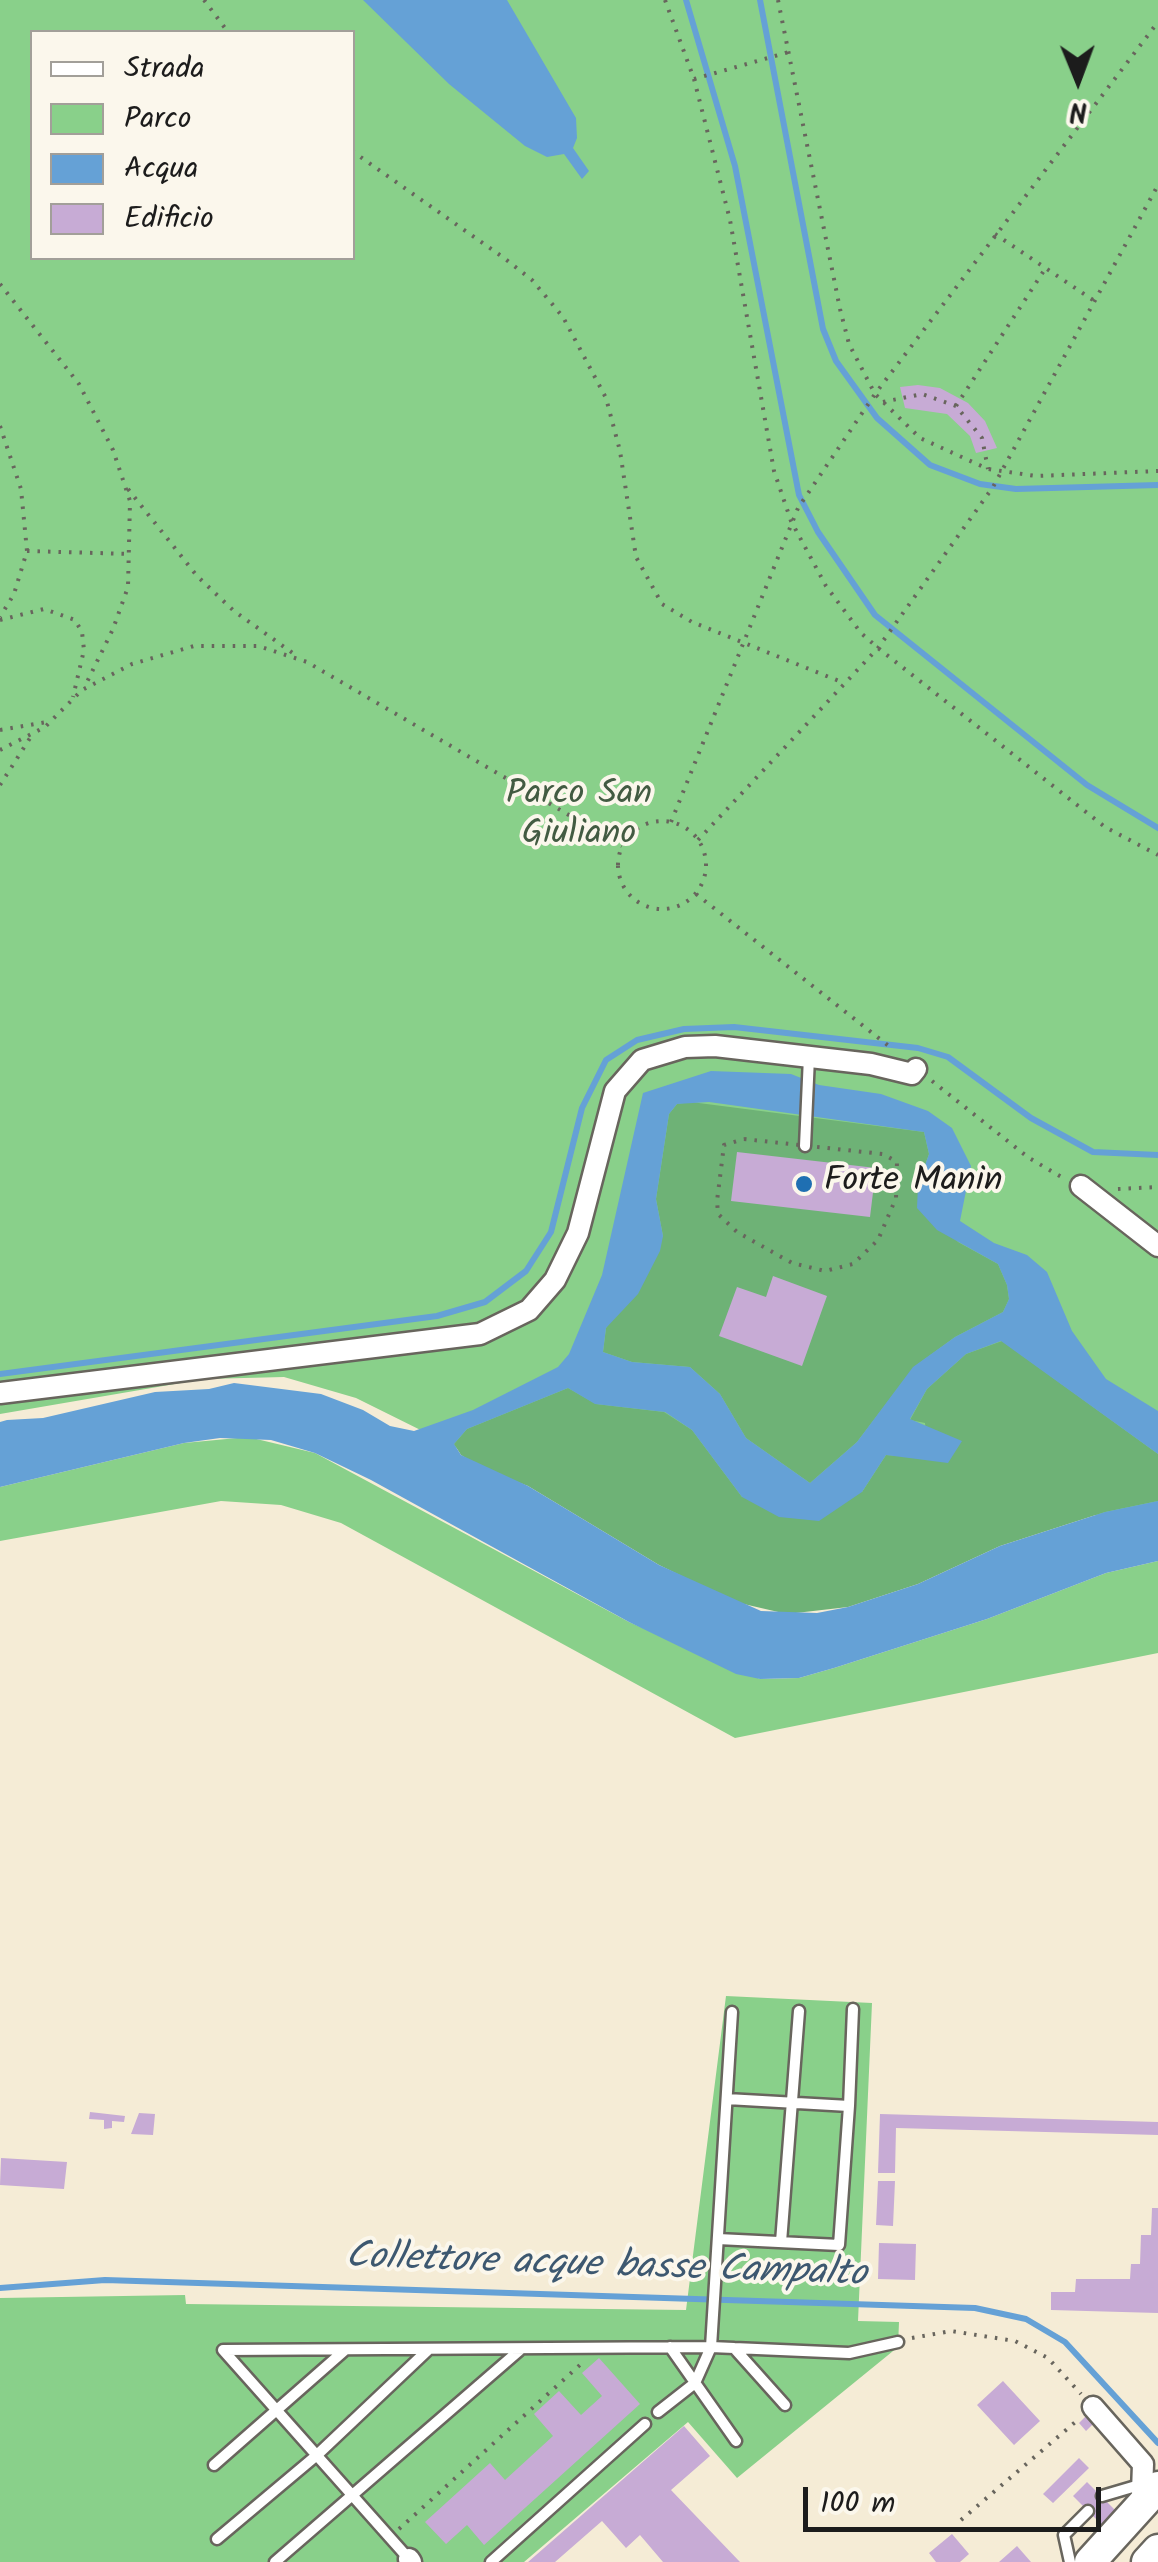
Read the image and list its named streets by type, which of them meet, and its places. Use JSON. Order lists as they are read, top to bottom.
{
  "water": ["Collettore acque basse Campalto"],
  "parks": ["Parco San Giuliano"],
  "places": ["Forte Manin"],
  "legend": [
    "Strada",
    "Parco",
    "Acqua",
    "Edificio"
  ],
  "scale_bar": "100 m",
  "north": "bottom"
}
